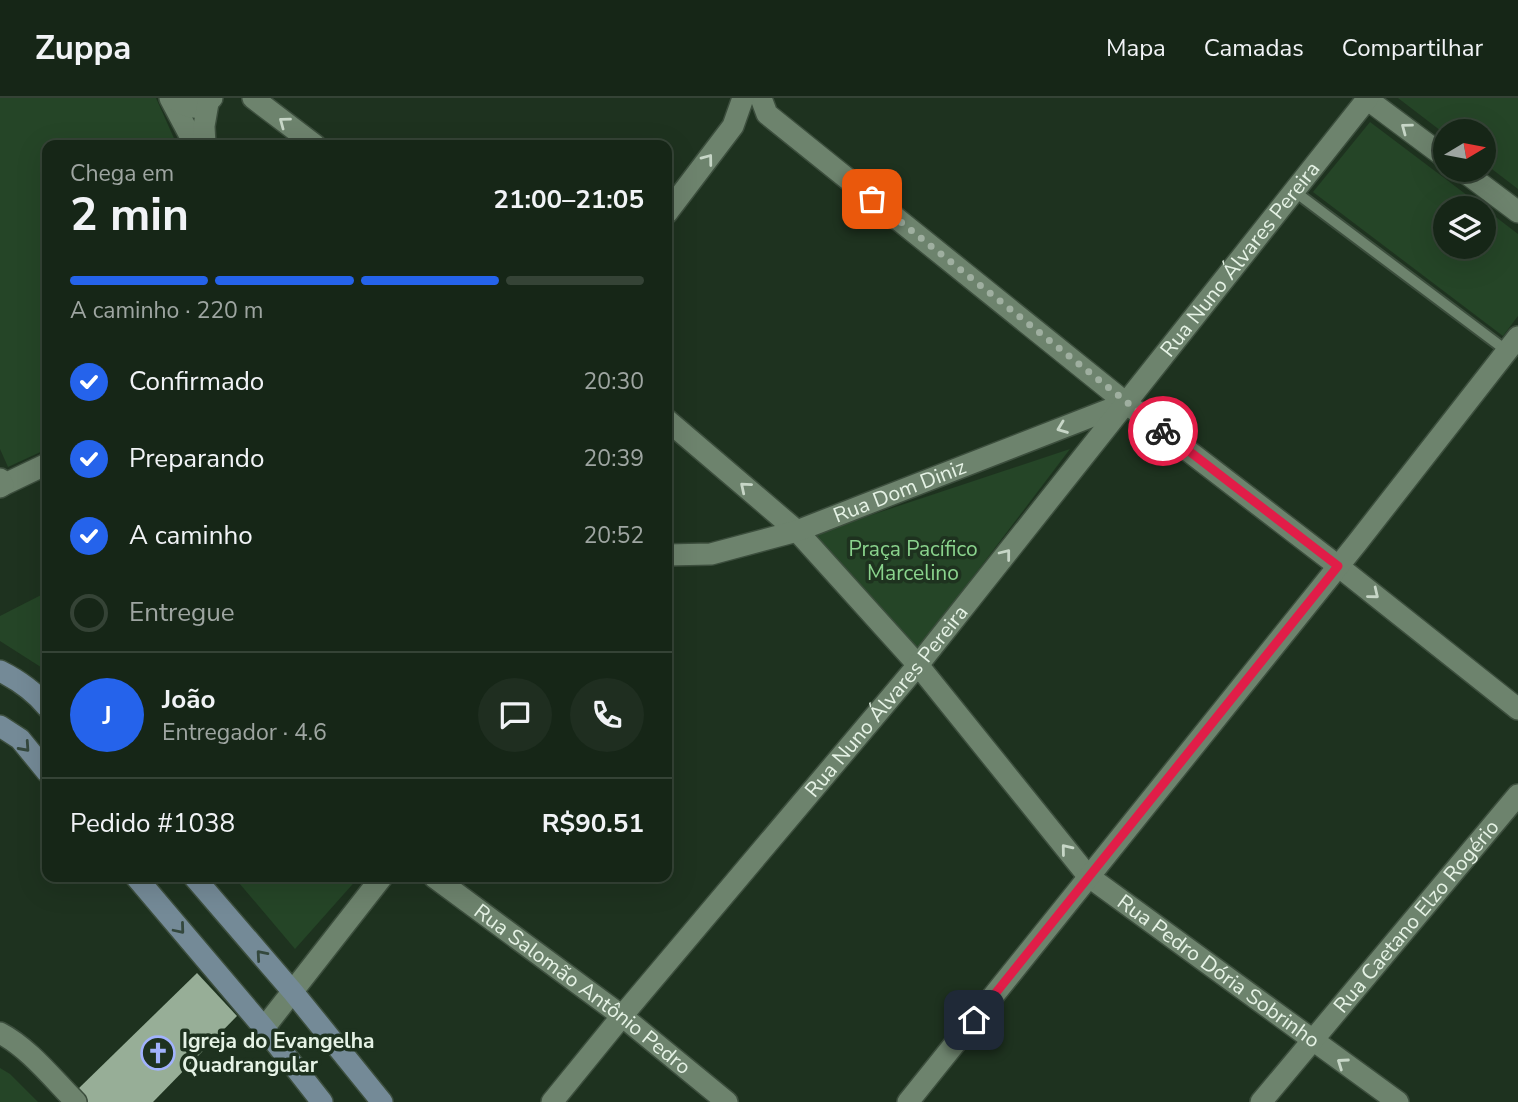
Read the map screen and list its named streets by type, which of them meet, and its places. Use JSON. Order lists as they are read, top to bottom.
{
  "streets": {
    "street": [
      "Rua Nuno Álvares Pereira",
      "Rua Dom Diniz",
      "Rua Caetano Elzo Rogério",
      "Rua Pedro Dória Sobrinho",
      "Rua Salomão Antônio Pedro"
    ]
  },
  "crossings": [
    ["Rua Nuno Álvares Pereira", "Rua Dom Diniz"],
    ["Rua Nuno Álvares Pereira", "Rua Pedro Dória Sobrinho"],
    ["Rua Nuno Álvares Pereira", "Rua Salomão Antônio Pedro"],
    ["Rua Dom Diniz", "Rua Pedro Dória Sobrinho"],
    ["Rua Caetano Elzo Rogério", "Rua Pedro Dória Sobrinho"]
  ],
  "one_way": ["Rua Dom Diniz", "Rua Pedro Dória Sobrinho"],
  "parks": ["Praça Pacífico Marcelino"],
  "places": {
    "church": ["Igreja do Evangelha Quadrangular"]
  },
  "north": "right",
  "page": {
    "header": "Zuppa",
    "nav": ["Mapa", "Camadas", "Compartilhar"],
    "heading": ["2 min", "Chega em", "21:00–21:05"],
    "panel": [
      "João",
      "Entregador · 4.6",
      "Pedido #1038",
      "R$90.51"
    ],
    "bar": "A caminho · 220 m",
    "list": [
      ["Confirmado", "20:30"],
      ["Preparando", "20:39"],
      ["A caminho", "20:52"],
      "Entregue"
    ],
    "round": "J"
  }
}
